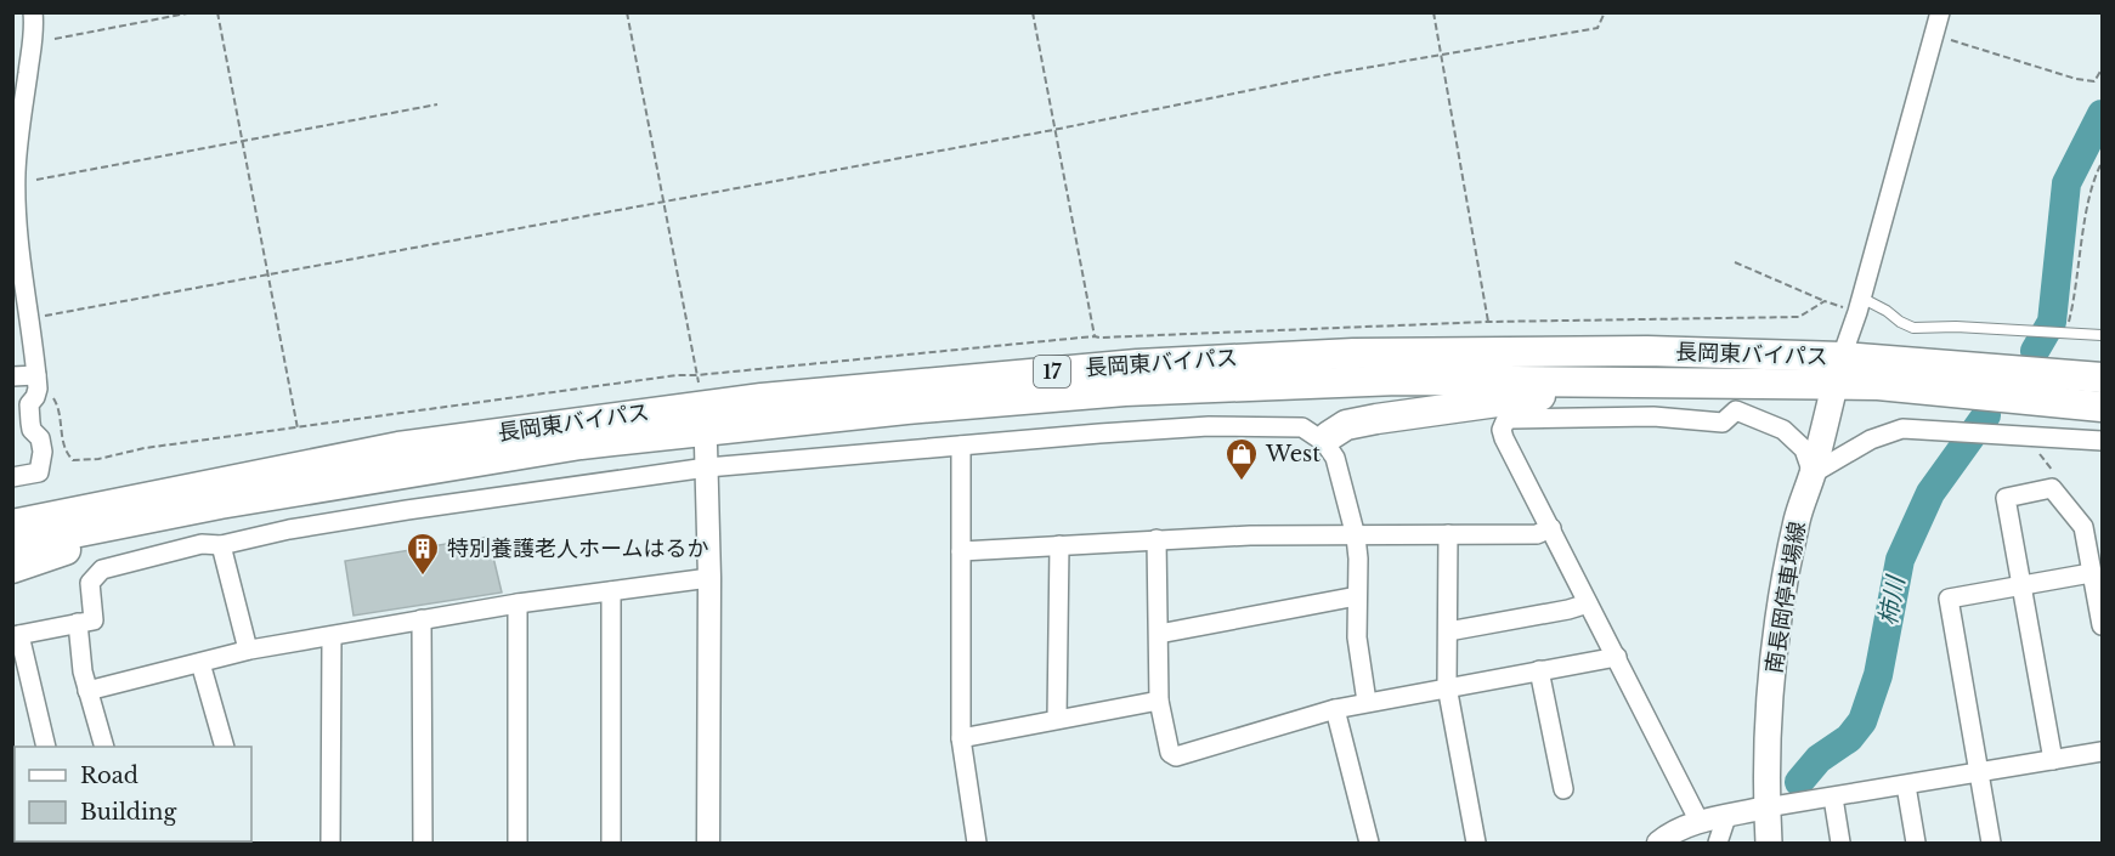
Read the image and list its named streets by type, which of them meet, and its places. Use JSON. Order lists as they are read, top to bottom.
{
  "streets": {
    "highway": ["長岡東バイパス", "17"],
    "main road": ["南長岡停車場線"]
  },
  "crossings": [
    ["長岡東バイパス", "南長岡停車場線"]
  ],
  "water": ["柿川"],
  "places": {
    "shop": ["West"],
    "building": ["特別養護老人ホームはるか"]
  },
  "legend": ["Road", "Building"]
}
